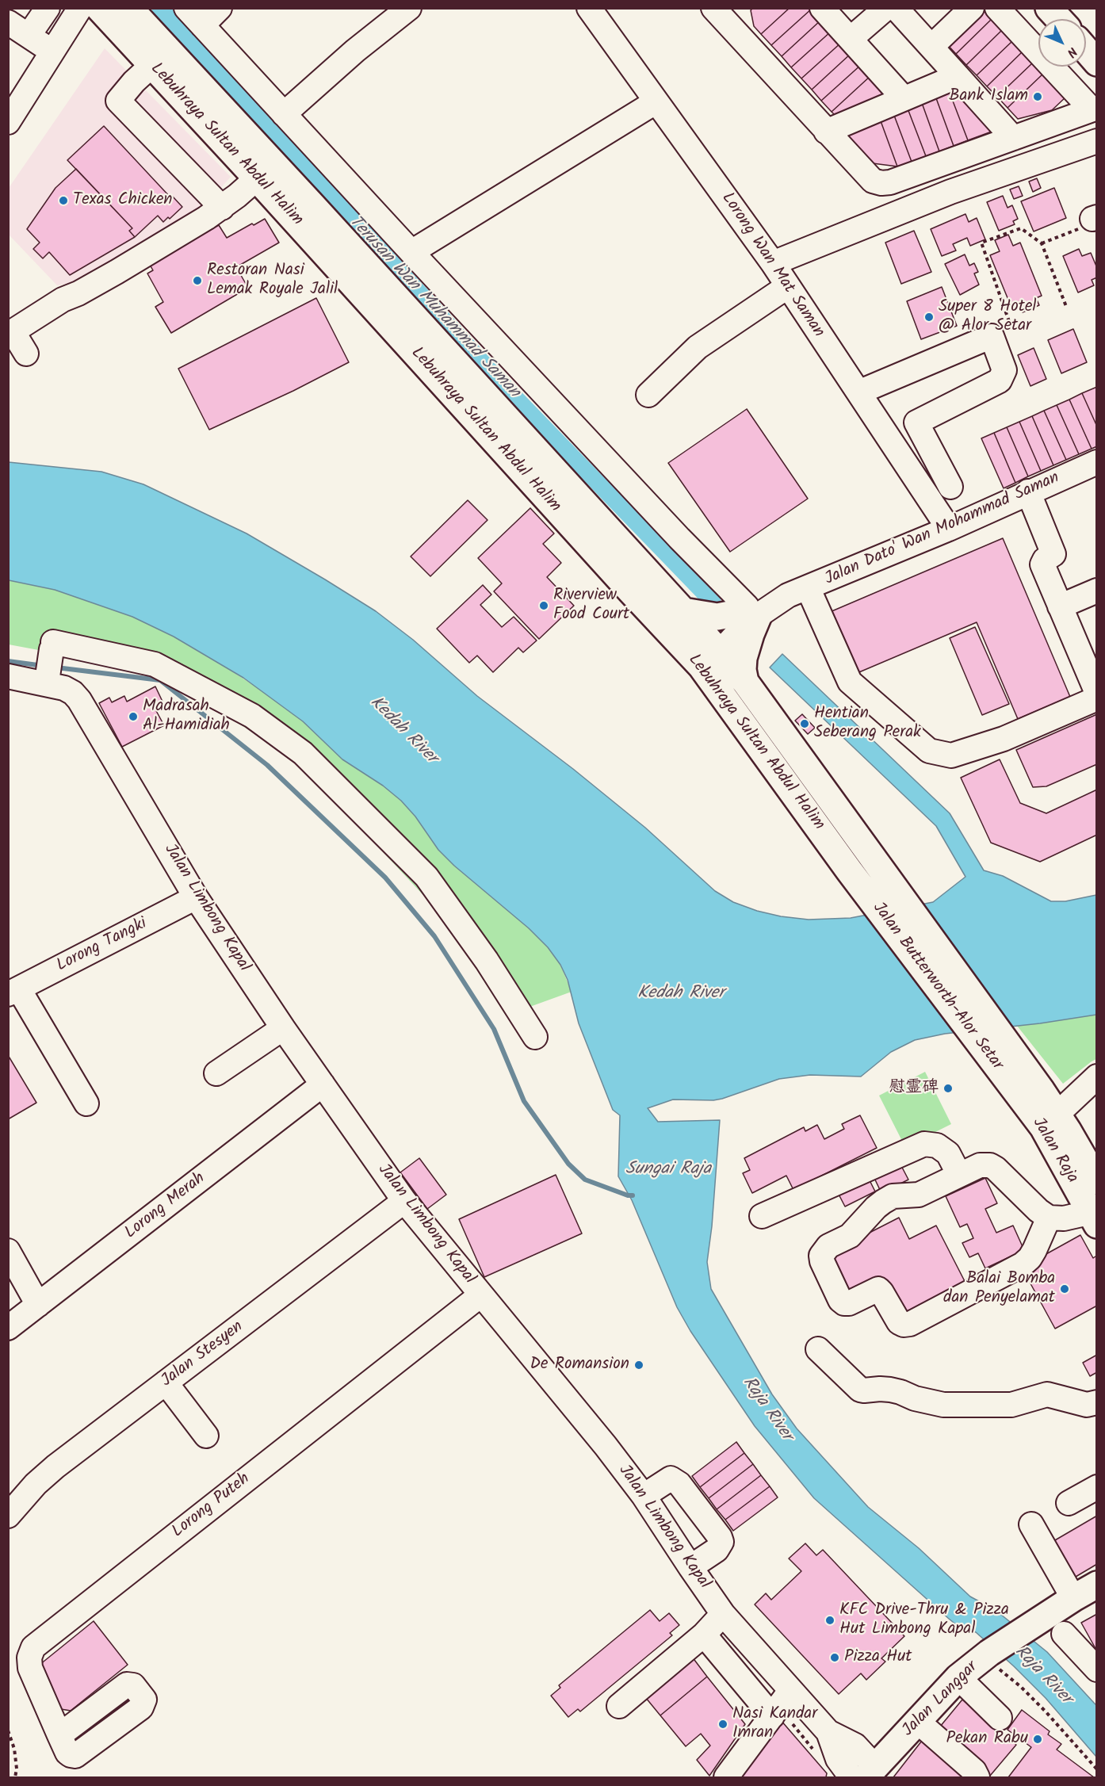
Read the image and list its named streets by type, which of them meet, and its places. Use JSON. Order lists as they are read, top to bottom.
{
  "streets": {
    "main road": [
      "Lebuhraya Sultan Abdul Halim",
      "Jalan Butterworth-Alor Setar",
      "Jalan Raja",
      "Jalan Langgar"
    ],
    "street": [
      "Lorong Wan Mat Saman",
      "Jalan Dato' Wan Mohammad Saman",
      "Jalan Limbong Kapal",
      "Lorong Tangki",
      "Lorong Merah",
      "Jalan Stesyen",
      "Lorong Puteh"
    ]
  },
  "crossings": [
    ["Lebuhraya Sultan Abdul Halim", "Jalan Dato' Wan Mohammad Saman"],
    ["Lebuhraya Sultan Abdul Halim", "Jalan Butterworth-Alor Setar"],
    ["Lorong Wan Mat Saman", "Jalan Dato' Wan Mohammad Saman"],
    ["Jalan Limbong Kapal", "Lorong Tangki"],
    ["Jalan Limbong Kapal", "Lorong Merah"],
    ["Jalan Limbong Kapal", "Jalan Stesyen"],
    ["Jalan Limbong Kapal", "Lorong Puteh"],
    ["Jalan Limbong Kapal", "Jalan Langgar"],
    ["Jalan Butterworth-Alor Setar", "Jalan Raja"]
  ],
  "water": [
    "Terusan Wan Muhammad Saman",
    "Kedah River",
    "Sungai Raja",
    "Raja River"
  ],
  "places": [
    "Bank Islam",
    "Texas Chicken",
    "Restoran Nasi Lemak Royale Jalil",
    "Super 8 Hotel @ Alor Setar",
    "Riverview Food Court",
    "Madrasah Al-Hamidiah",
    "Hentian Seberang Perak",
    "慰霊碑",
    "Balai Bomba dan Penyelamat",
    "De Romansion",
    "KFC Drive-Thru & Pizza Hut Limbong Kapal",
    "Pizza Hut",
    "Nasi Kandar Imran",
    "Pekan Rabu"
  ],
  "north": "bottom right"
}
